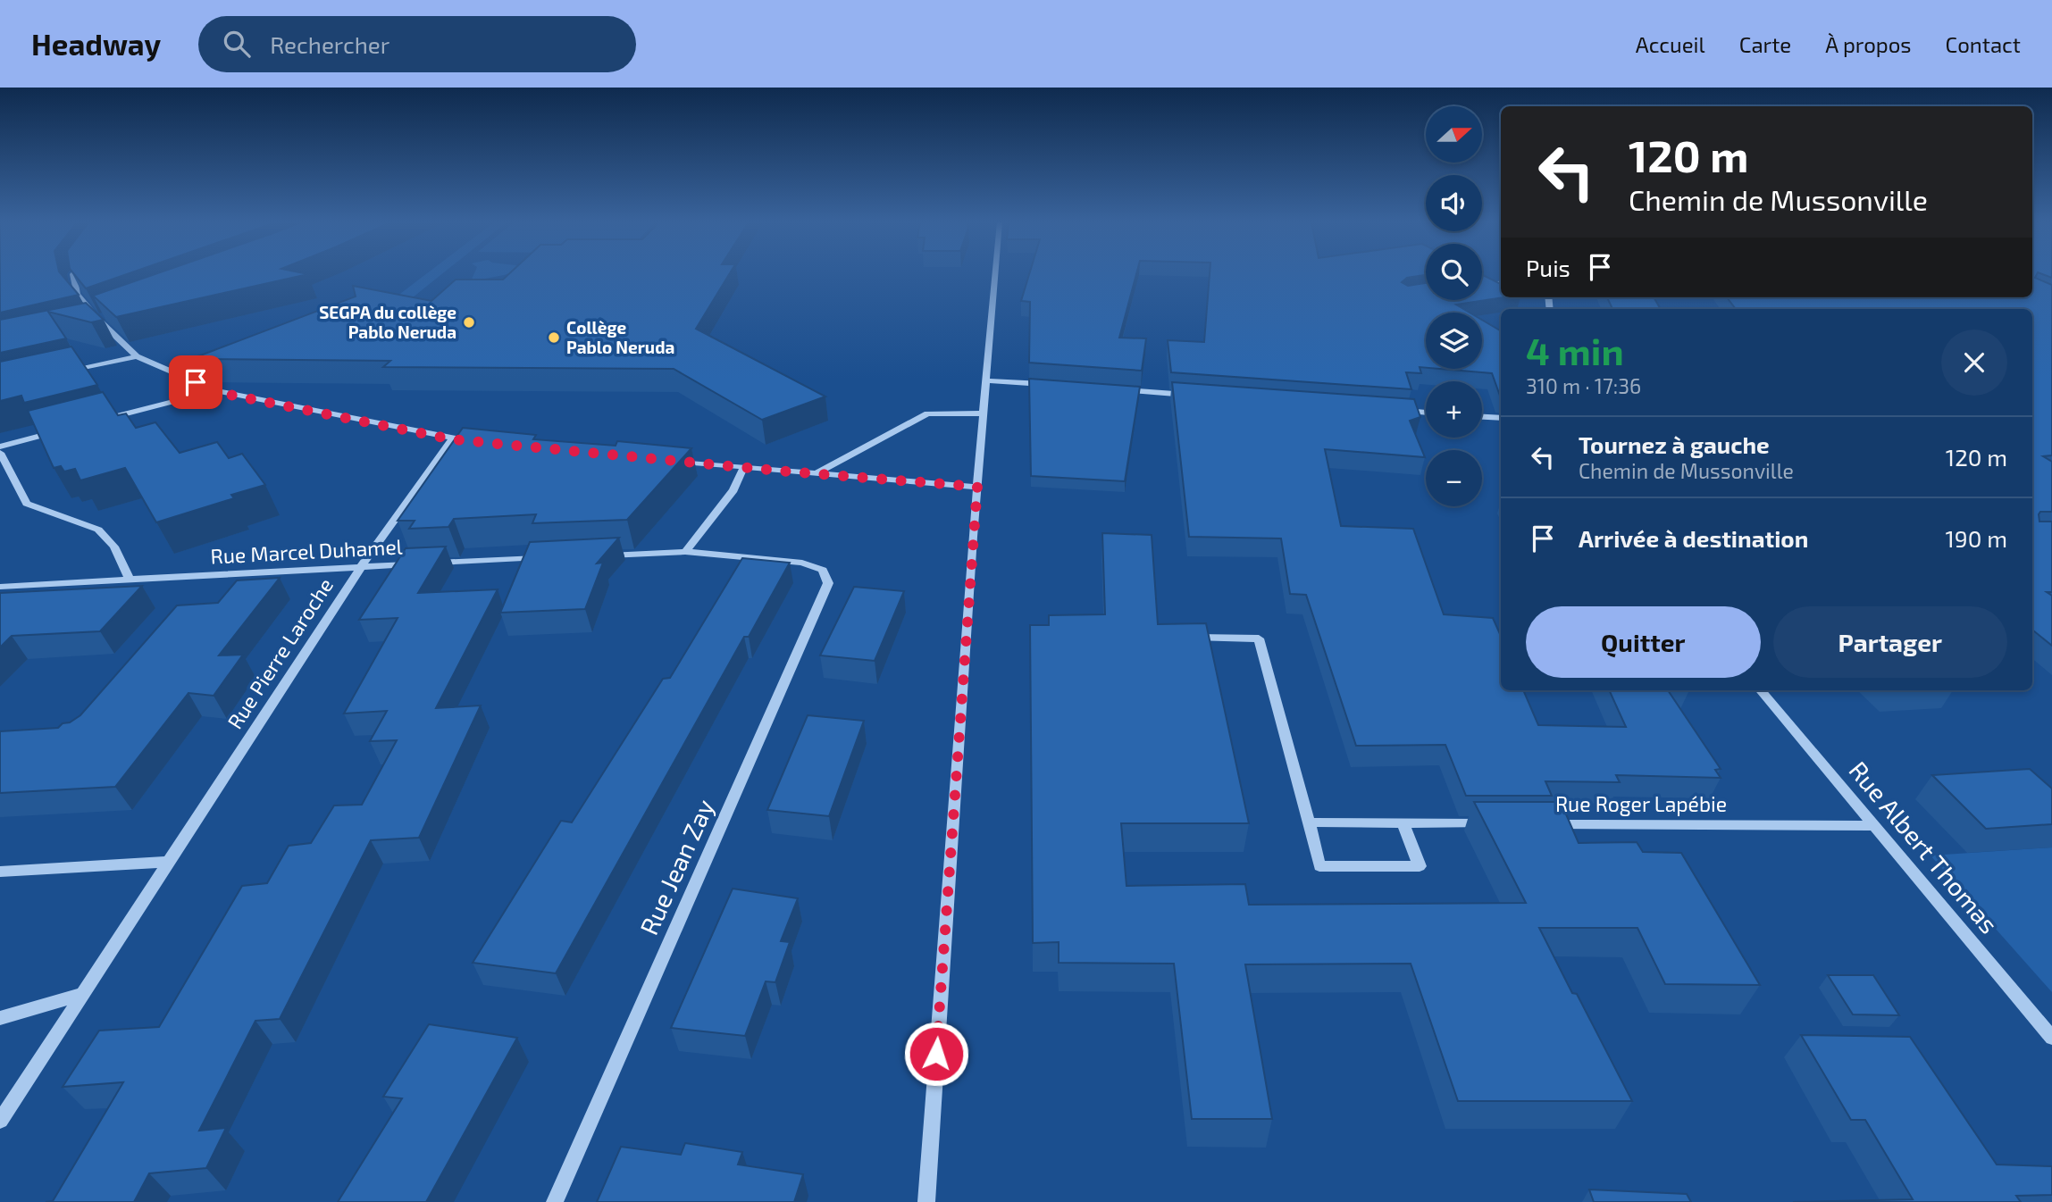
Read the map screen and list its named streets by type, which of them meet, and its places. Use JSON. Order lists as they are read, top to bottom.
{
  "streets": {
    "street": [
      "Rue Marcel Duhamel",
      "Rue Pierre Laroche",
      "Rue Roger Lapébie",
      "Rue Albert Thomas",
      "Rue Jean Zay"
    ]
  },
  "crossings": [
    ["Rue Marcel Duhamel", "Rue Pierre Laroche"],
    ["Rue Roger Lapébie", "Rue Albert Thomas"]
  ],
  "places": ["SEGPA du collège Pablo Neruda", "Collège Pablo Neruda"],
  "north": "right",
  "page": {
    "header": "Headway",
    "search": "Rechercher",
    "nav": [
      "Accueil",
      "Carte",
      "À propos",
      "Contact"
    ],
    "map_buttons": ["+", "−"],
    "turn": ["120 m", "Chemin de Mussonville"],
    "then": "Puis",
    "heading": ["4 min", "310 m · 17:36"],
    "list": [
      {
        "name": "Tournez à gauche",
        "note": "Chemin de Mussonville",
        "value": "120 m"
      },
      {
        "name": "Arrivée à destination",
        "value": "190 m"
      }
    ],
    "buttons": ["Quitter", "Partager"]
  }
}
